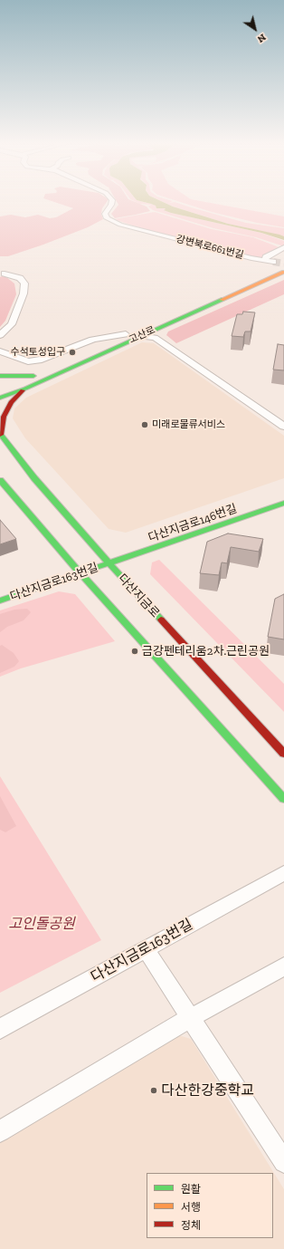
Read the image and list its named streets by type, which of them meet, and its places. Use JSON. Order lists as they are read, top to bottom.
{
  "streets": {
    "street": [
      "강변북로661번길",
      "고산로",
      "다산지금로146번길",
      "다산지금로163번길",
      "다산지금로"
    ]
  },
  "crossings": [
    ["다산지금로146번길", "다산지금로163번길"],
    ["다산지금로146번길", "다산지금로"],
    ["다산지금로163번길", "다산지금로"]
  ],
  "parks": ["고인돌공원"],
  "places": [
    "수석토성입구",
    "미래로물류서비스",
    "금강펜테리움2차.근린공원",
    "다산한강중학교"
  ],
  "legend": ["원활", "서행", "정체"],
  "north": "bottom right"
}
